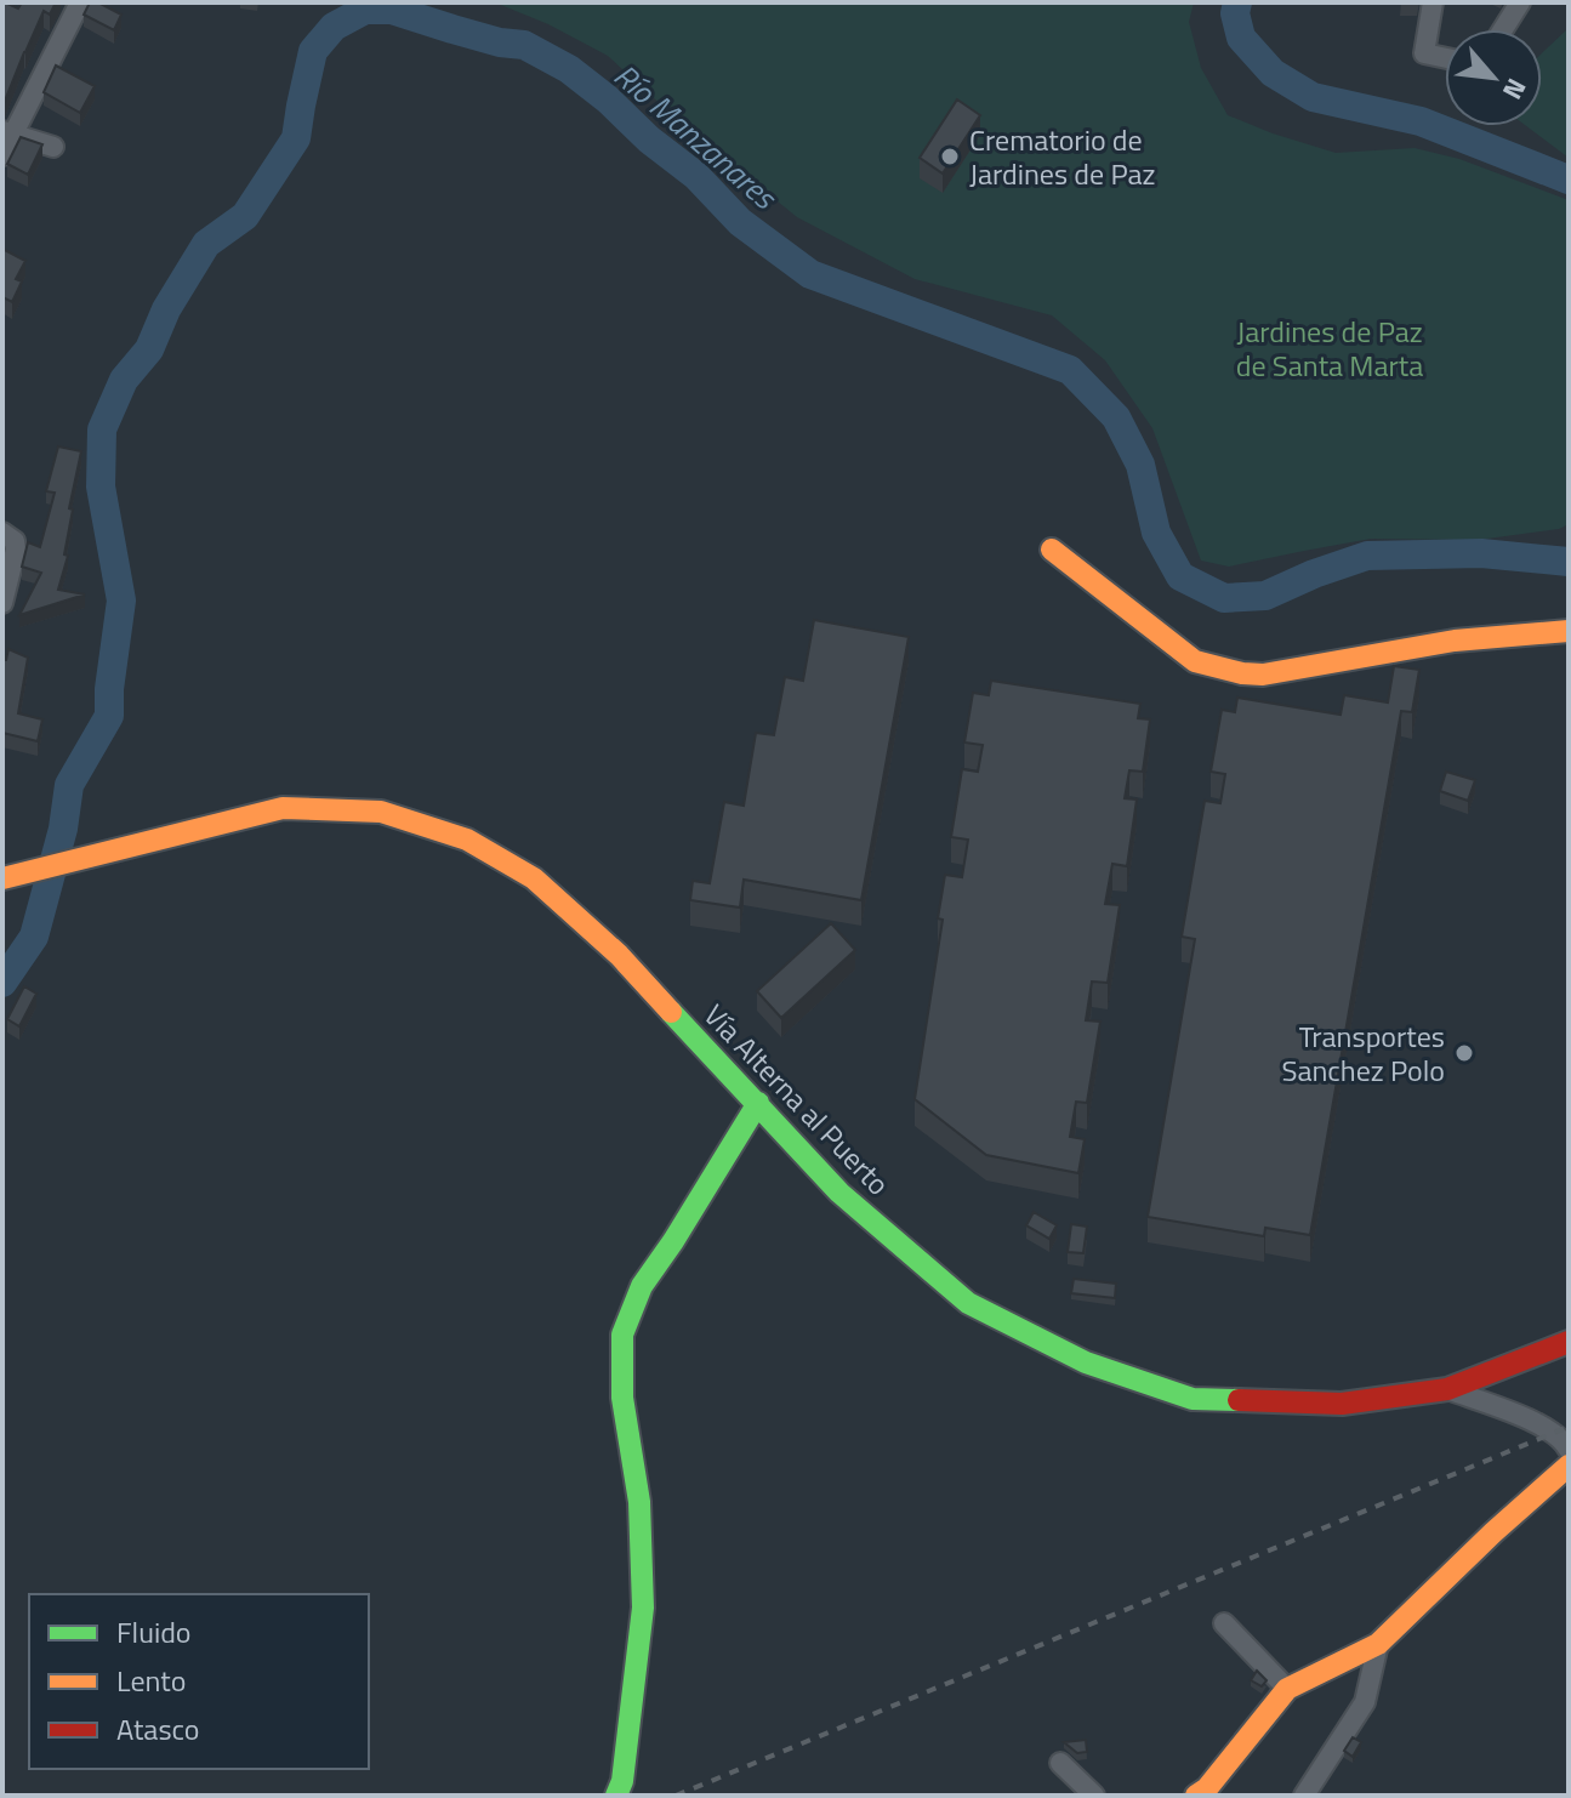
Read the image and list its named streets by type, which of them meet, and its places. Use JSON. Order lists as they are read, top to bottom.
{
  "streets": {
    "main road": ["Vía Alterna al Puerto"]
  },
  "water": ["Río Manzanares"],
  "parks": ["Jardines de Paz de Santa Marta"],
  "places": ["Crematorio de Jardines de Paz", "Transportes Sanchez Polo"],
  "legend": ["Fluido", "Lento", "Atasco"],
  "north": "bottom right"
}
